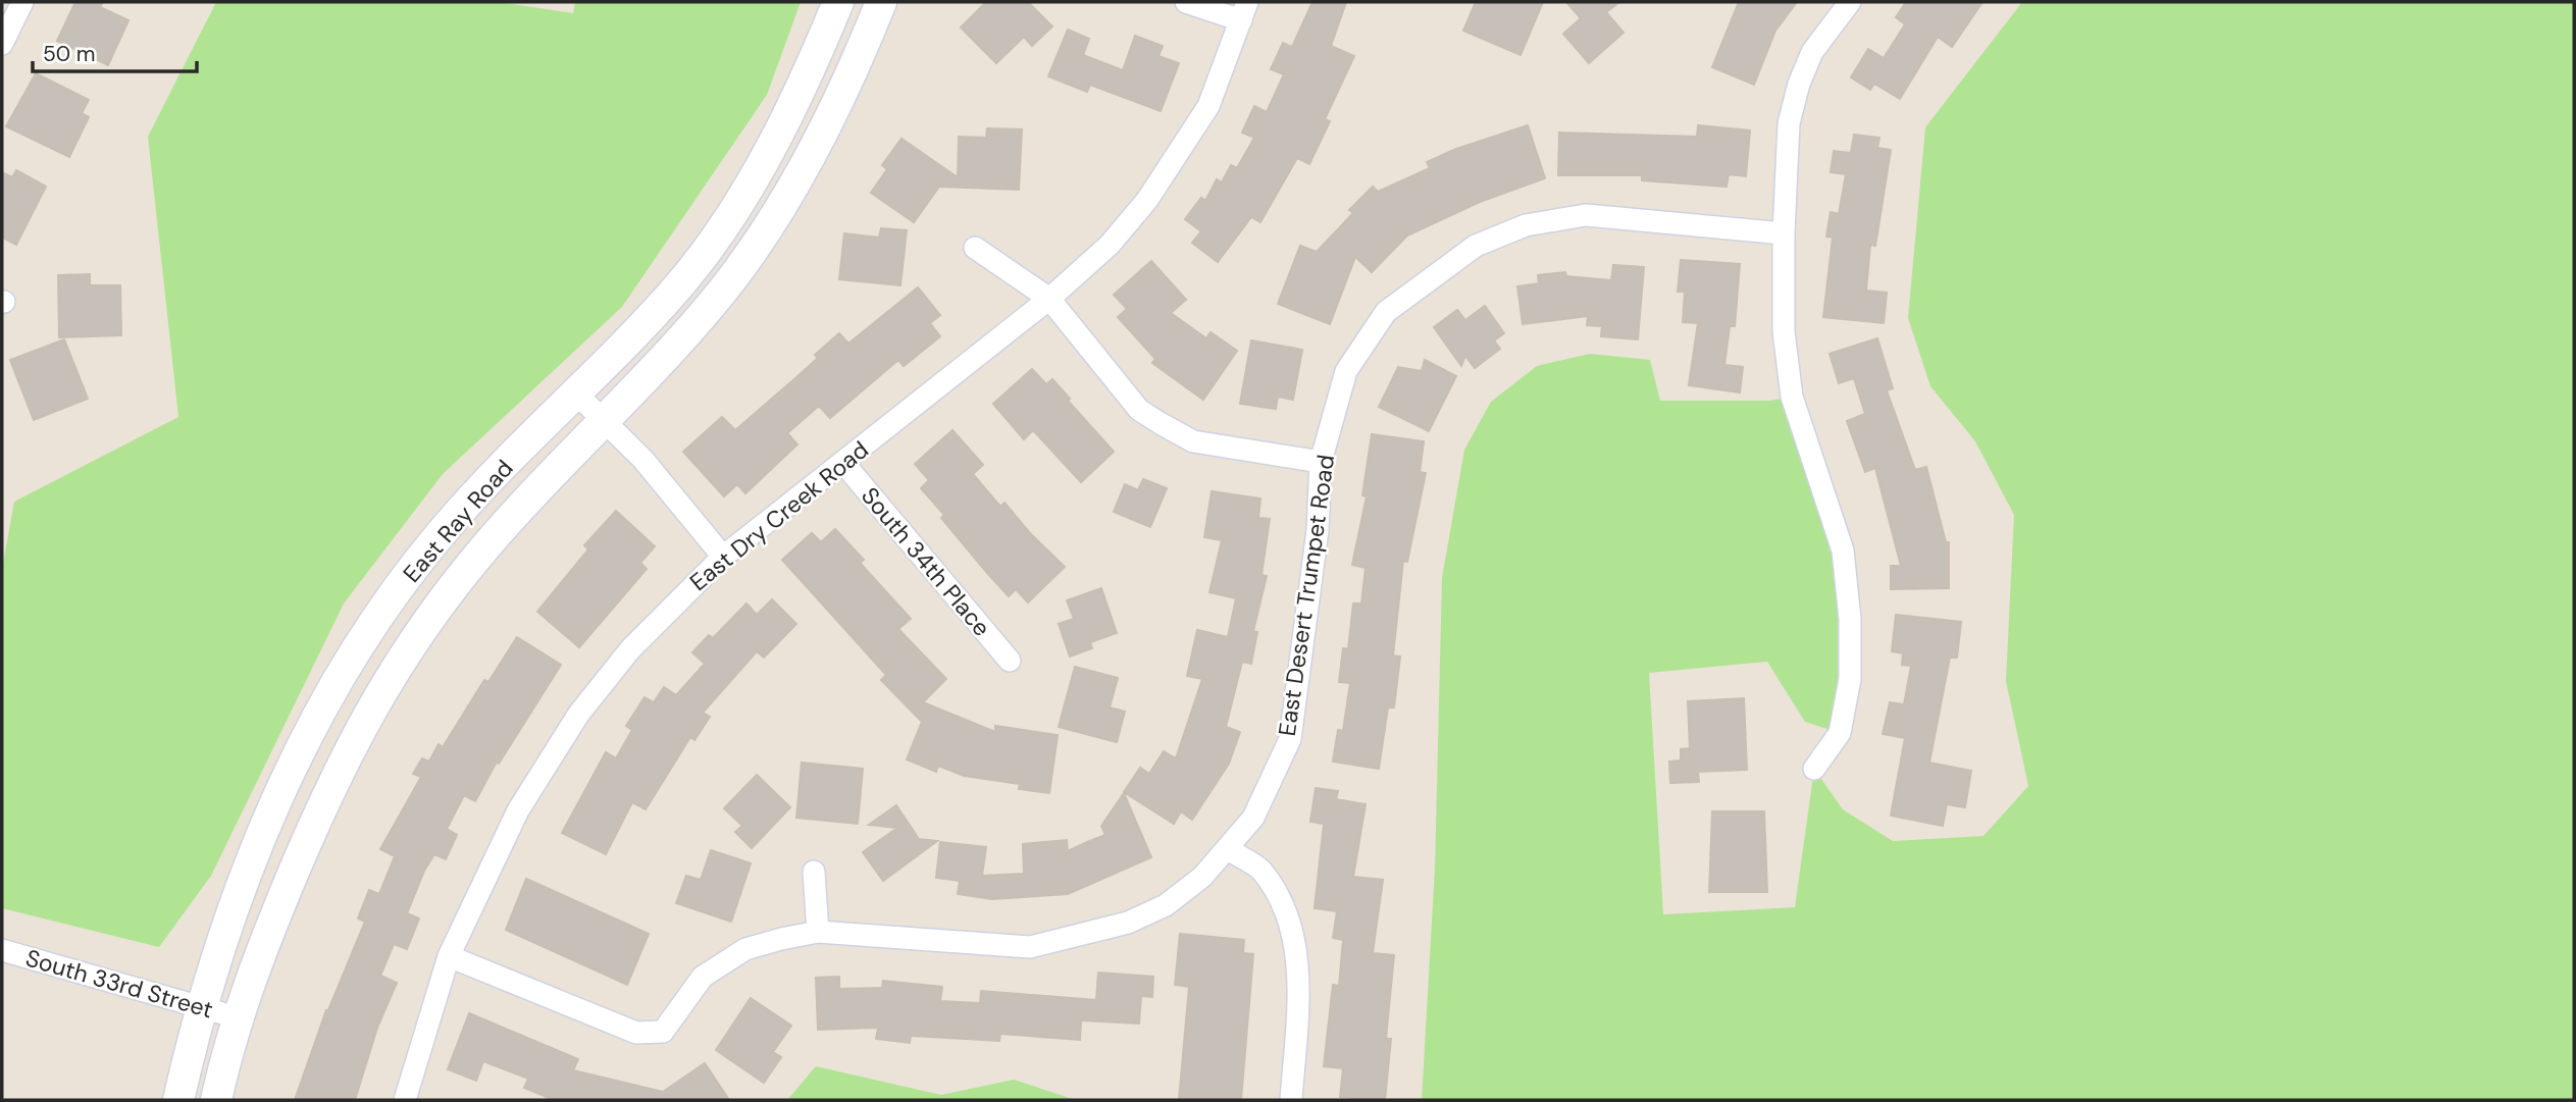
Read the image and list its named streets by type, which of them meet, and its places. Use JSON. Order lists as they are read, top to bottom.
{
  "streets": {
    "main road": ["East Ray Road"],
    "street": [
      "East Dry Creek Road",
      "South 34th Place",
      "East Desert Trumpet Road",
      "South 33rd Street"
    ]
  },
  "crossings": [
    ["East Dry Creek Road", "South 34th Place"],
    ["East Dry Creek Road", "East Desert Trumpet Road"],
    ["East Ray Road", "South 33rd Street"]
  ],
  "scale_bar": "50 m"
}
